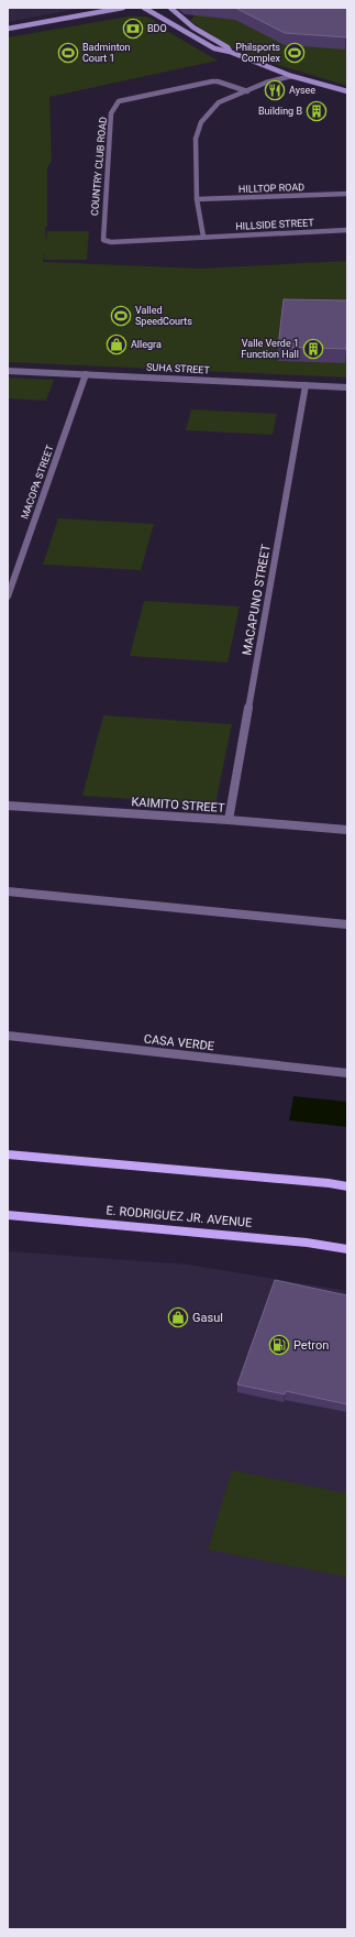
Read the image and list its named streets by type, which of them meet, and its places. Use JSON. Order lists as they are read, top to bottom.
{
  "streets": {
    "main road": ["E. RODRIGUEZ JR. AVENUE"],
    "street": [
      "COUNTRY CLUB ROAD",
      "HILLTOP ROAD",
      "HILLSIDE STREET",
      "SUHA STREET",
      "MACOPA STREET",
      "MACAPUNO STREET",
      "KAIMITO STREET",
      "CASA VERDE"
    ]
  },
  "crossings": [
    ["COUNTRY CLUB ROAD", "HILLSIDE STREET"],
    ["SUHA STREET", "MACOPA STREET"],
    ["SUHA STREET", "MACAPUNO STREET"],
    ["MACAPUNO STREET", "KAIMITO STREET"]
  ],
  "places": {
    "bank": ["BDO"],
    "sports": ["Badminton Court 1", "Philsports Complex", "Valled SpeedCourts"],
    "restaurant": ["Aysee"],
    "building": ["Building B", "Valle Verde 1 Function Hall"],
    "shop": ["Allegra", "Gasul"],
    "fuel station": ["Petron"]
  }
}
